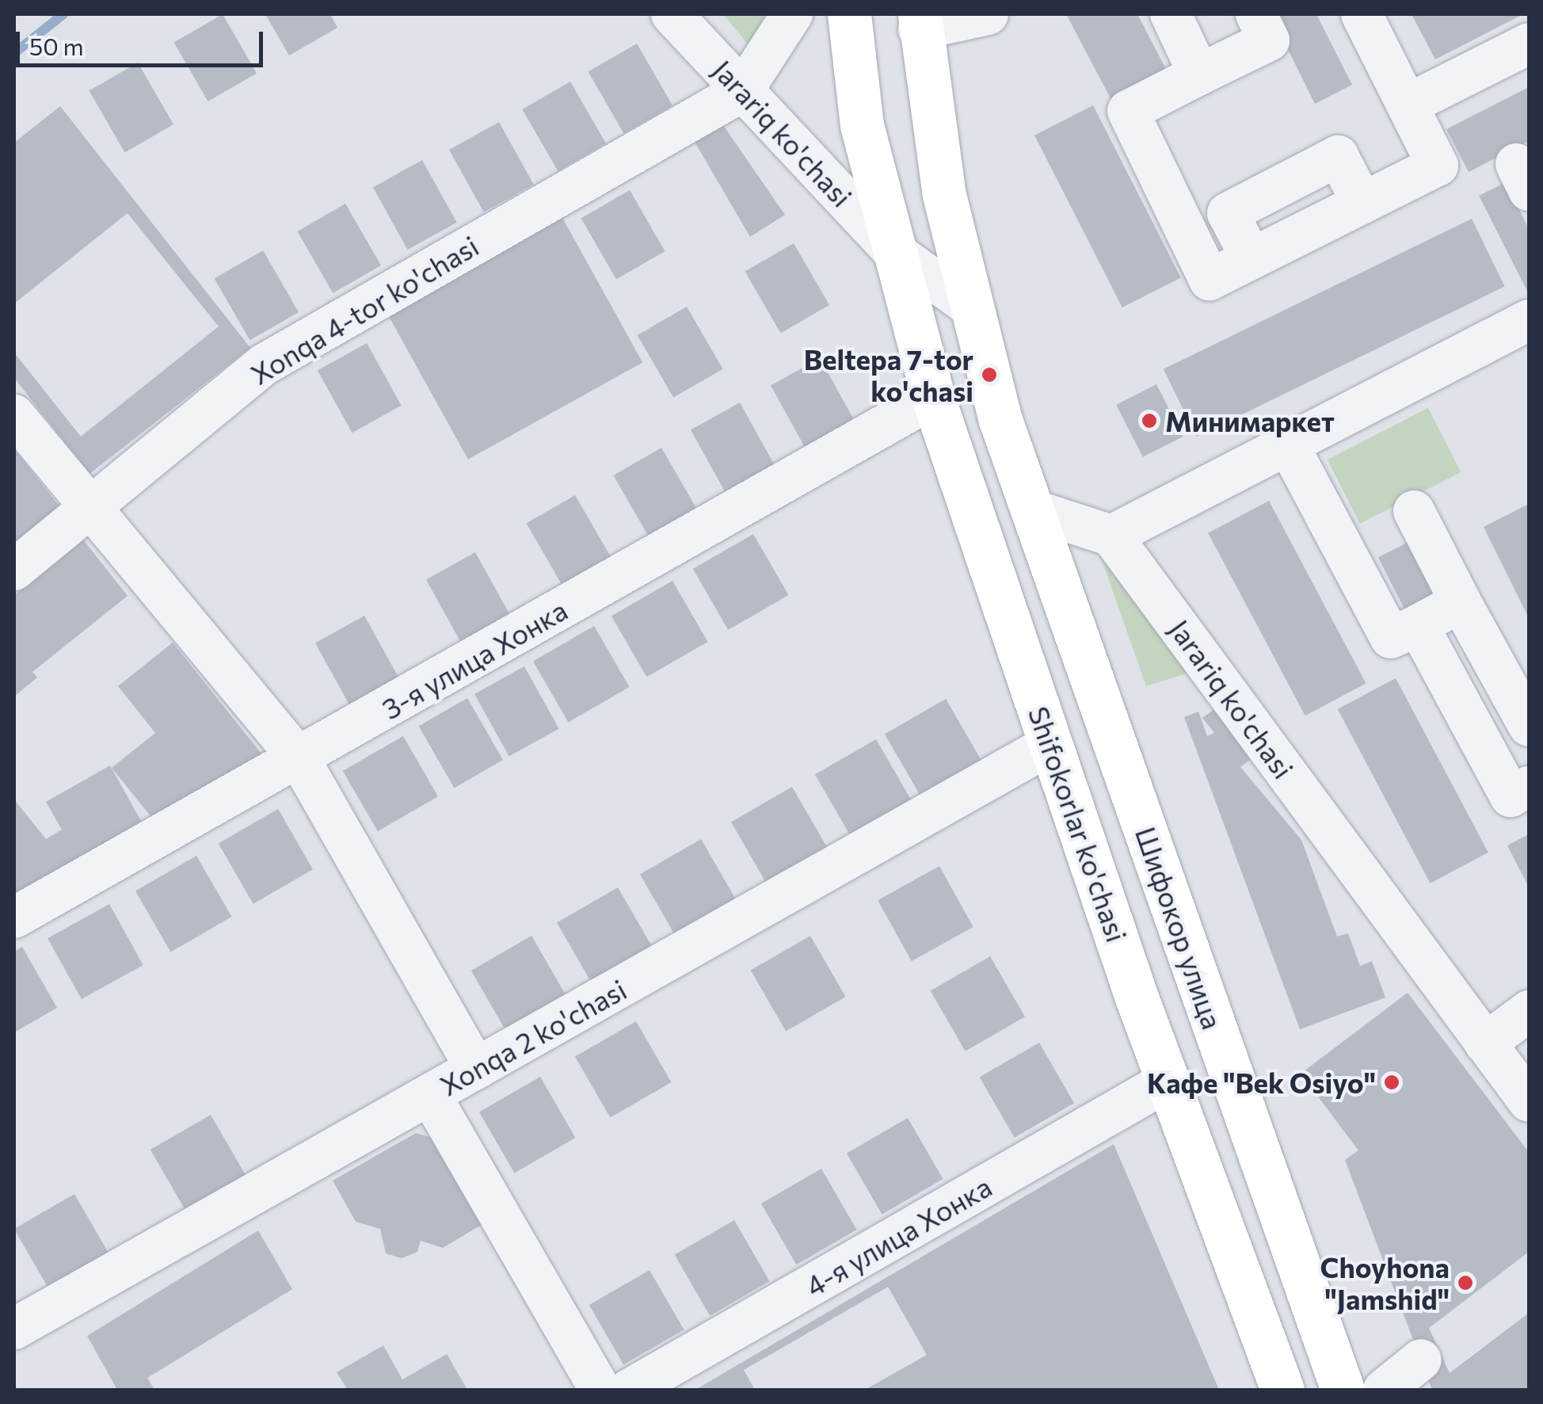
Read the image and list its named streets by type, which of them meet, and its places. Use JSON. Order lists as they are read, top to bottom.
{
  "streets": {
    "main road": ["Jarariq ko'chasi", "Shifokorlar ko'chasi", "Шифокор улица"],
    "street": [
      "Xonqa 4-tor ko'chasi",
      "3-я улица Хонка",
      "Xonqa 2 ko'chasi",
      "4-я улица Хонка"
    ]
  },
  "crossings": [
    ["Jarariq ko'chasi", "Xonqa 4-tor ko'chasi"],
    ["Jarariq ko'chasi", "Shifokorlar ko'chasi"],
    ["3-я улица Хонка", "Shifokorlar ko'chasi"],
    ["Shifokorlar ko'chasi", "Xonqa 2 ko'chasi"],
    ["Shifokorlar ko'chasi", "4-я улица Хонка"]
  ],
  "places": [
    "Beltepa 7-tor ko'chasi",
    "Минимаркет",
    "Кафе \"Bek Osiyo\"",
    "Choyhona \"Jamshid\""
  ],
  "scale_bar": "50 m"
}
